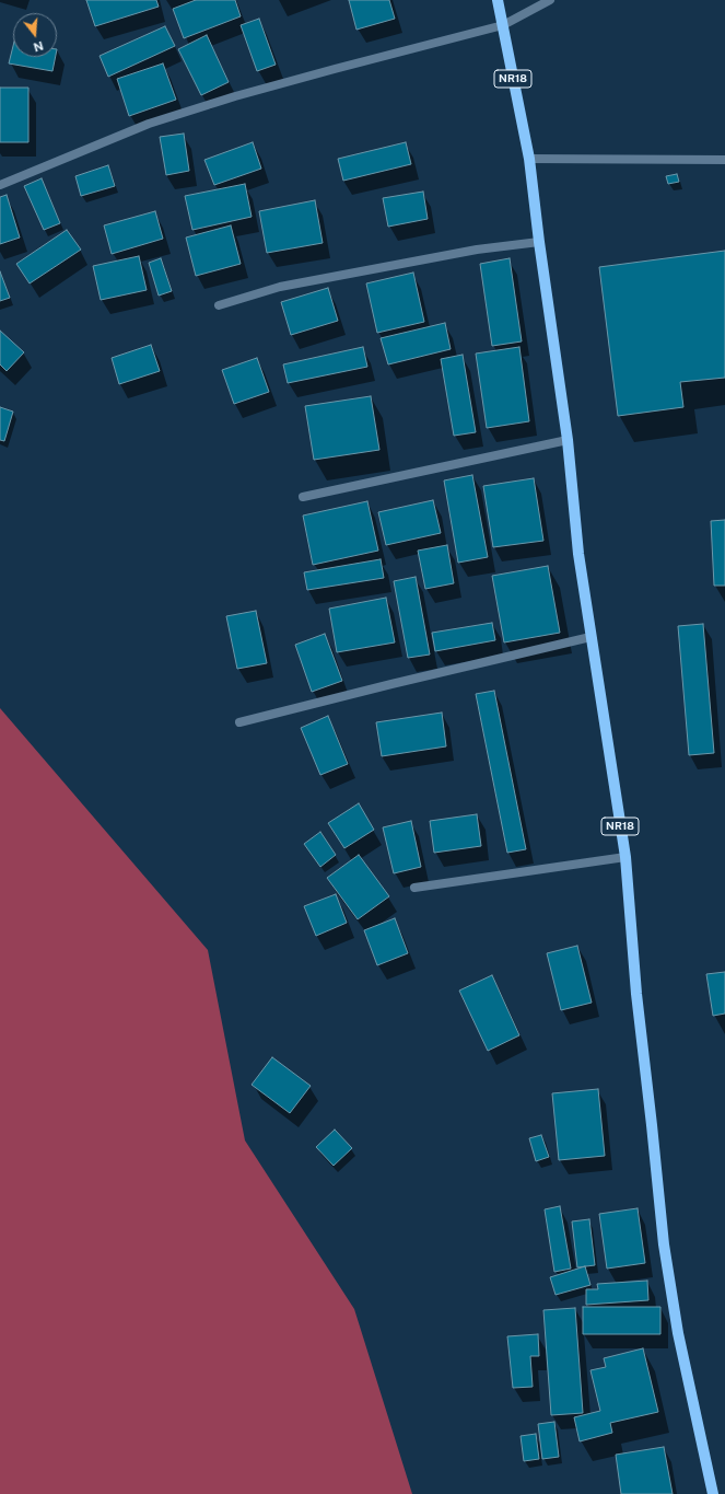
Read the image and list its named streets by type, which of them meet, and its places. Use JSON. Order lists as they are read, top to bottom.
{
  "streets": {
    "main road": ["NR18"]
  },
  "north": "bottom"
}
